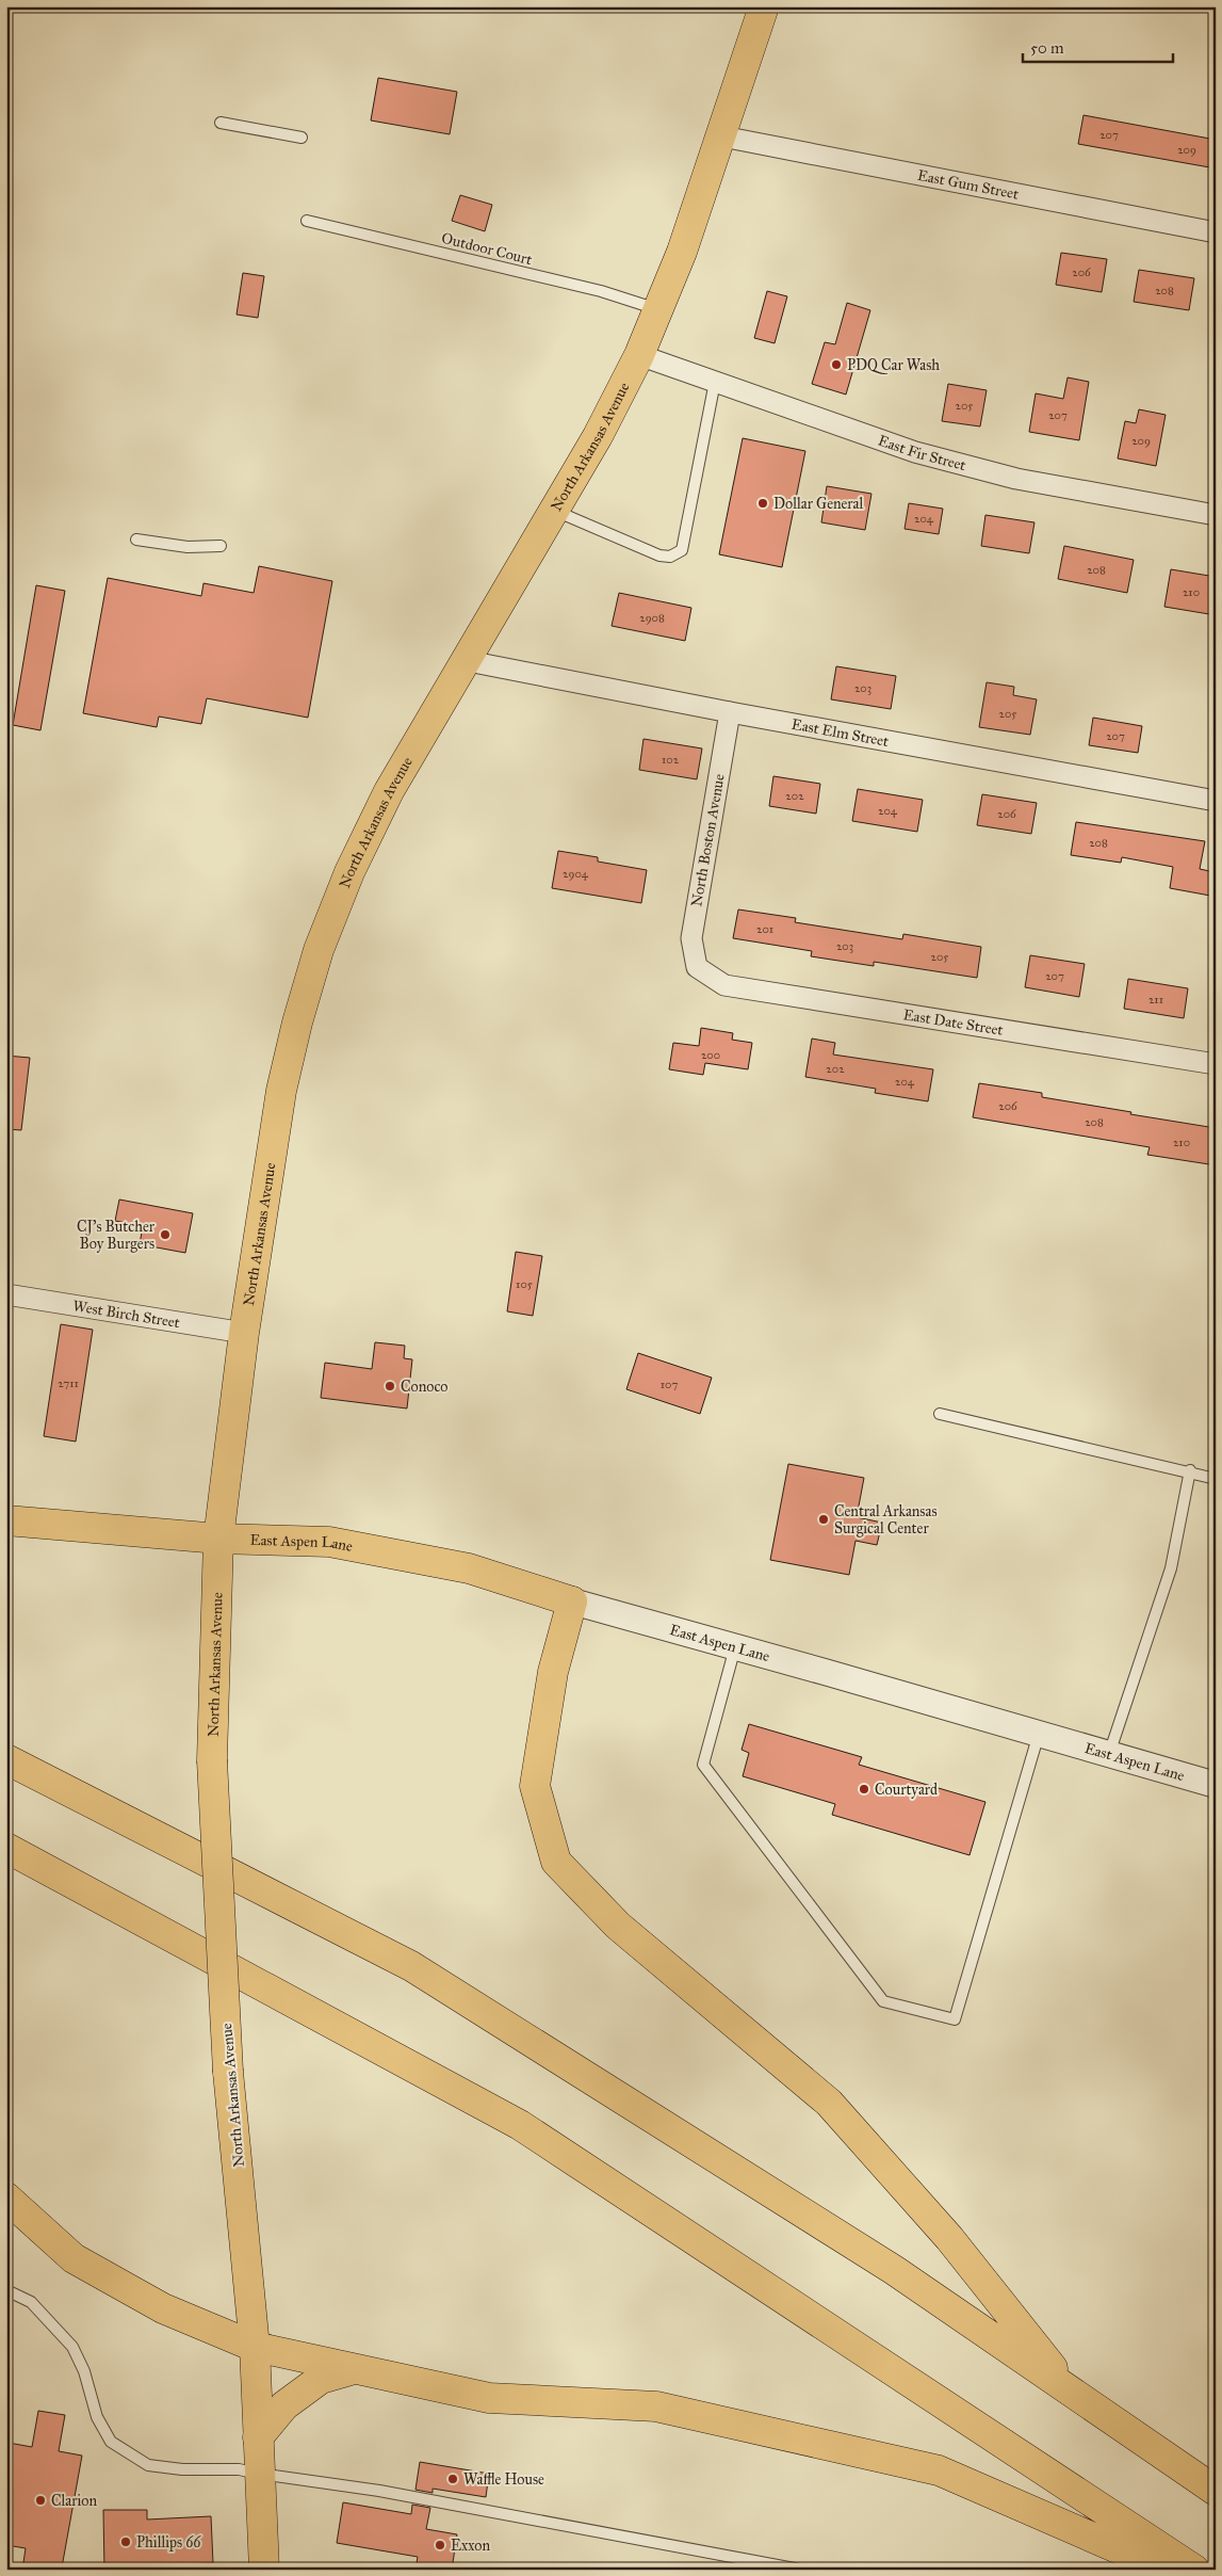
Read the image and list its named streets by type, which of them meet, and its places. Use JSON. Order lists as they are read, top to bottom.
{
  "streets": {
    "main road": ["North Arkansas Avenue", "East Aspen Lane"],
    "street": [
      "East Gum Street",
      "East Fir Street",
      "East Elm Street",
      "North Boston Avenue",
      "East Date Street",
      "West Birch Street"
    ],
    "lane": ["Outdoor Court"]
  },
  "crossings": [
    ["East Gum Street", "North Arkansas Avenue"],
    ["Outdoor Court", "North Arkansas Avenue"],
    ["North Arkansas Avenue", "East Fir Street"],
    ["North Arkansas Avenue", "East Elm Street"],
    ["North Arkansas Avenue", "West Birch Street"],
    ["North Arkansas Avenue", "East Aspen Lane"],
    ["East Elm Street", "North Boston Avenue"],
    ["North Boston Avenue", "East Date Street"]
  ],
  "places": [
    "PDQ Car Wash",
    "Dollar General",
    "CJ's Butcher Boy Burgers",
    "Conoco",
    "Central Arkansas Surgical Center",
    "Courtyard",
    "Waffle House",
    "Clarion",
    "Phillips 66",
    "Exxon"
  ],
  "house_numbers": [
    "207",
    "209",
    "206",
    "208",
    "205",
    "207",
    "209",
    "204",
    "208",
    "210",
    "2908",
    "203",
    "205",
    "207",
    "102",
    "202",
    "204",
    "206",
    "208",
    "2904",
    "201",
    "203",
    "205",
    "207",
    "211",
    "200",
    "202",
    "204",
    "206",
    "208",
    "210",
    "105",
    "2711",
    "107"
  ],
  "scale_bar": "50 m"
}
